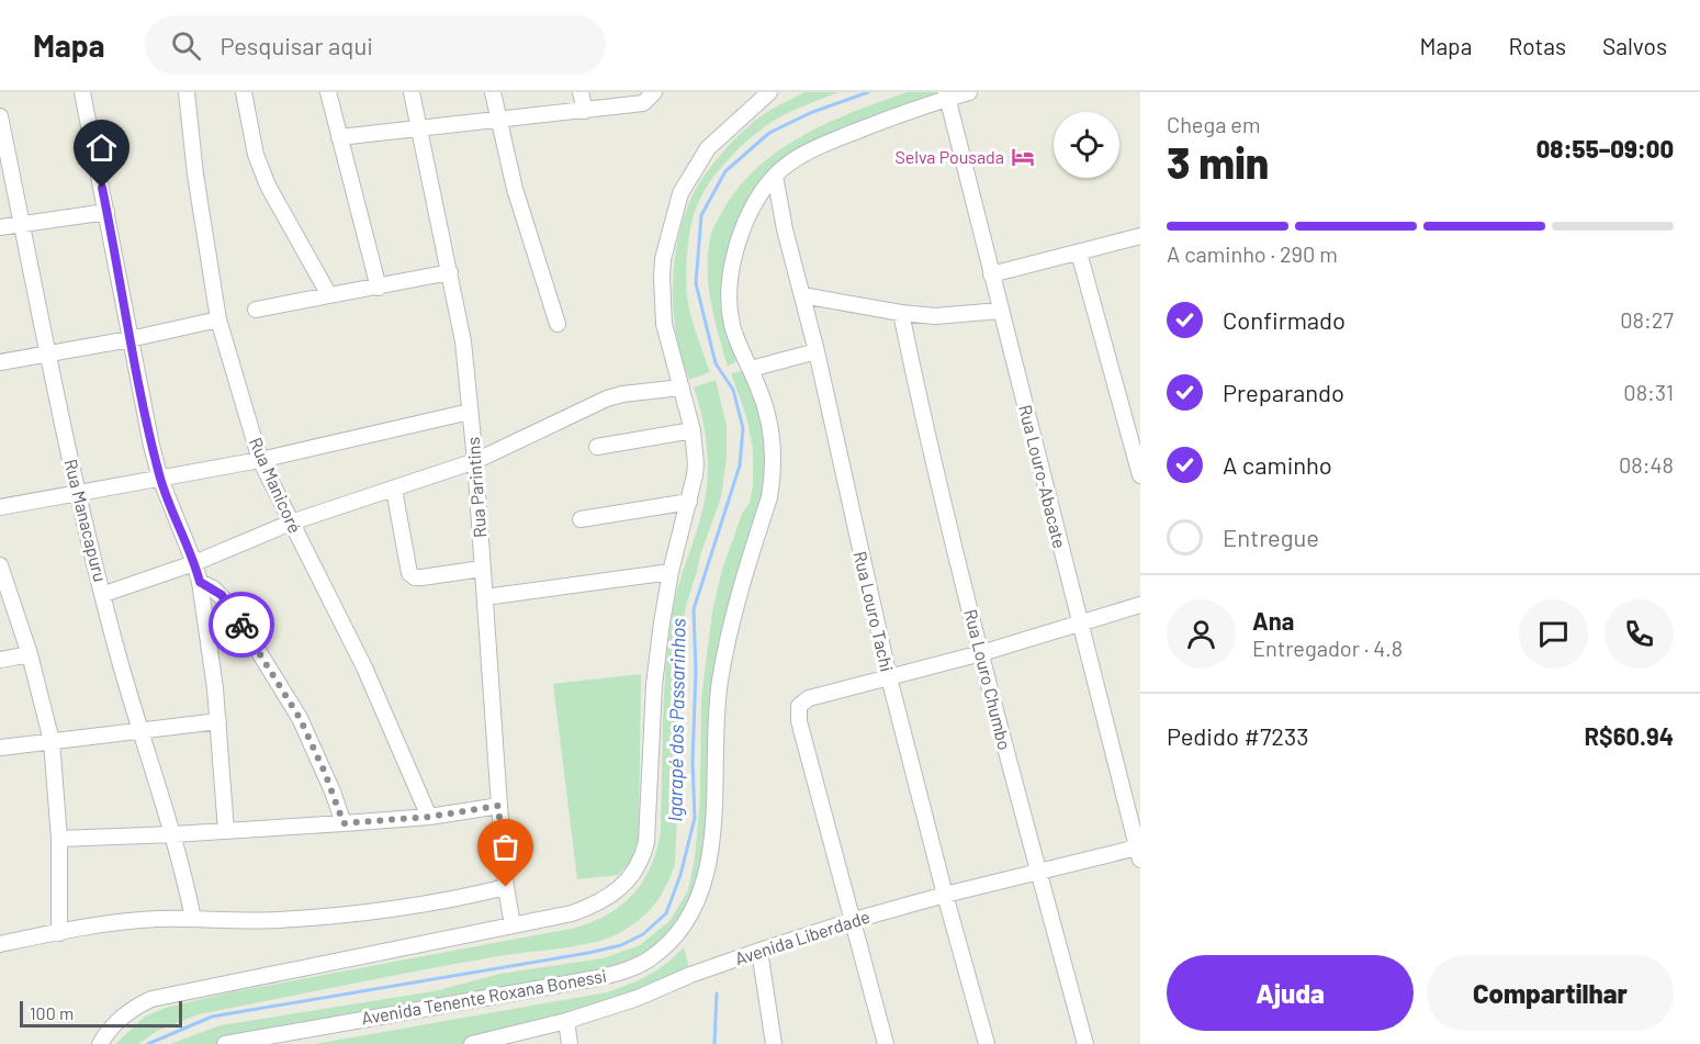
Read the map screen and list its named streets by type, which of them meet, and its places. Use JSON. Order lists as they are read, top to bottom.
{
  "streets": {
    "street": [
      "Rua Louro-Abacate",
      "Rua Manicoré",
      "Rua Parintins",
      "Rua Manacapuru",
      "Rua Louro Tachi",
      "Rua Louro Chumbo",
      "Avenida Liberdade",
      "Avenida Tenente Roxana Bonessi"
    ]
  },
  "crossings": [
    ["Rua Louro-Abacate", "Avenida Liberdade"],
    ["Rua Louro-Abacate", "Avenida Tenente Roxana Bonessi"],
    ["Rua Louro Tachi", "Avenida Liberdade"],
    ["Rua Louro Tachi", "Avenida Tenente Roxana Bonessi"],
    ["Rua Louro Chumbo", "Avenida Liberdade"]
  ],
  "water": ["Igarapé dos Passarinhos"],
  "places": {
    "hotel": ["Selva Pousada"]
  },
  "scale_bar": "100 m",
  "page": {
    "header": "Mapa",
    "search": "Pesquisar aqui",
    "nav": ["Mapa", "Rotas", "Salvos"],
    "heading": ["3 min", "Chega em", "08:55–09:00"],
    "panel": [
      "Ana",
      "Entregador · 4.8",
      "Pedido #7233",
      "R$60.94"
    ],
    "bar": "A caminho · 290 m",
    "list": [
      ["Confirmado", "08:27"],
      ["Preparando", "08:31"],
      ["A caminho", "08:48"],
      "Entregue"
    ],
    "buttons": ["Ajuda", "Compartilhar"],
    "scale": "100 m"
  }
}
